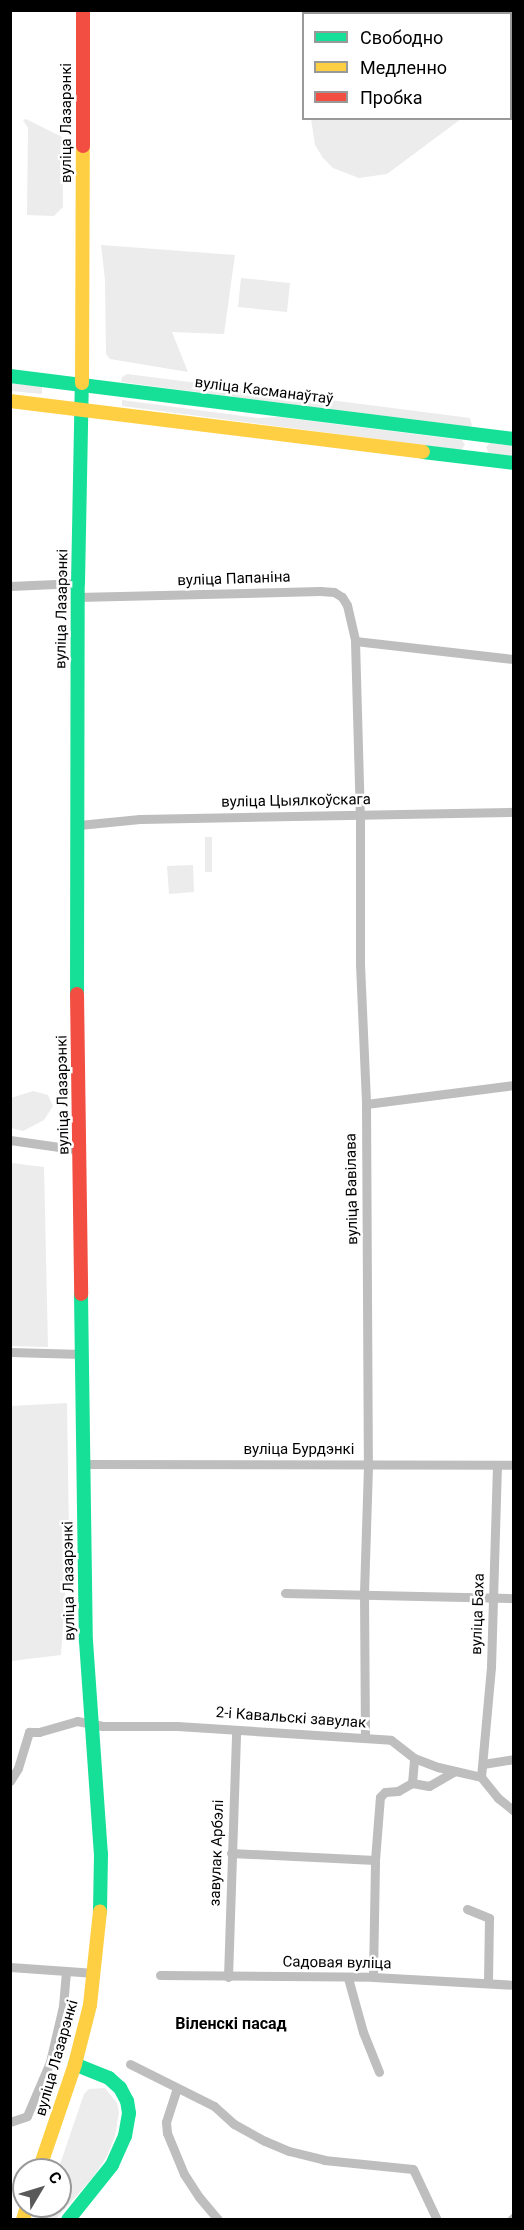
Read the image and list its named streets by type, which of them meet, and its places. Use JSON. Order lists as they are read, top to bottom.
{
  "streets": {
    "main road": ["вуліца Лазарэнкі", "вуліца Касманаўтаў"],
    "street": [
      "вуліца Папаніна",
      "вуліца Цыялкоўскага",
      "вуліца Вавілава",
      "вуліца Бурдэнкі",
      "вуліца Баха",
      "2-і Кавальскі завулак",
      "завулак Арбэлі",
      "Садовая вуліца"
    ]
  },
  "crossings": [
    ["вуліца Лазарэнкі", "вуліца Касманаўтаў"],
    ["вуліца Лазарэнкі", "вуліца Папаніна"],
    ["вуліца Лазарэнкі", "вуліца Цыялкоўскага"],
    ["вуліца Лазарэнкі", "вуліца Бурдэнкі"],
    ["вуліца Лазарэнкі", "2-і Кавальскі завулак"],
    ["вуліца Папаніна", "вуліца Вавілава"],
    ["вуліца Цыялкоўскага", "вуліца Вавілава"],
    ["вуліца Вавілава", "вуліца Бурдэнкі"],
    ["вуліца Вавілава", "2-і Кавальскі завулак"],
    ["вуліца Бурдэнкі", "вуліца Баха"],
    ["2-і Кавальскі завулак", "завулак Арбэлі"],
    ["завулак Арбэлі", "Садовая вуліца"]
  ],
  "districts": ["Віленскі пасад"],
  "legend": ["Свободно", "Медленно", "Пробка"],
  "north": "top right"
}
